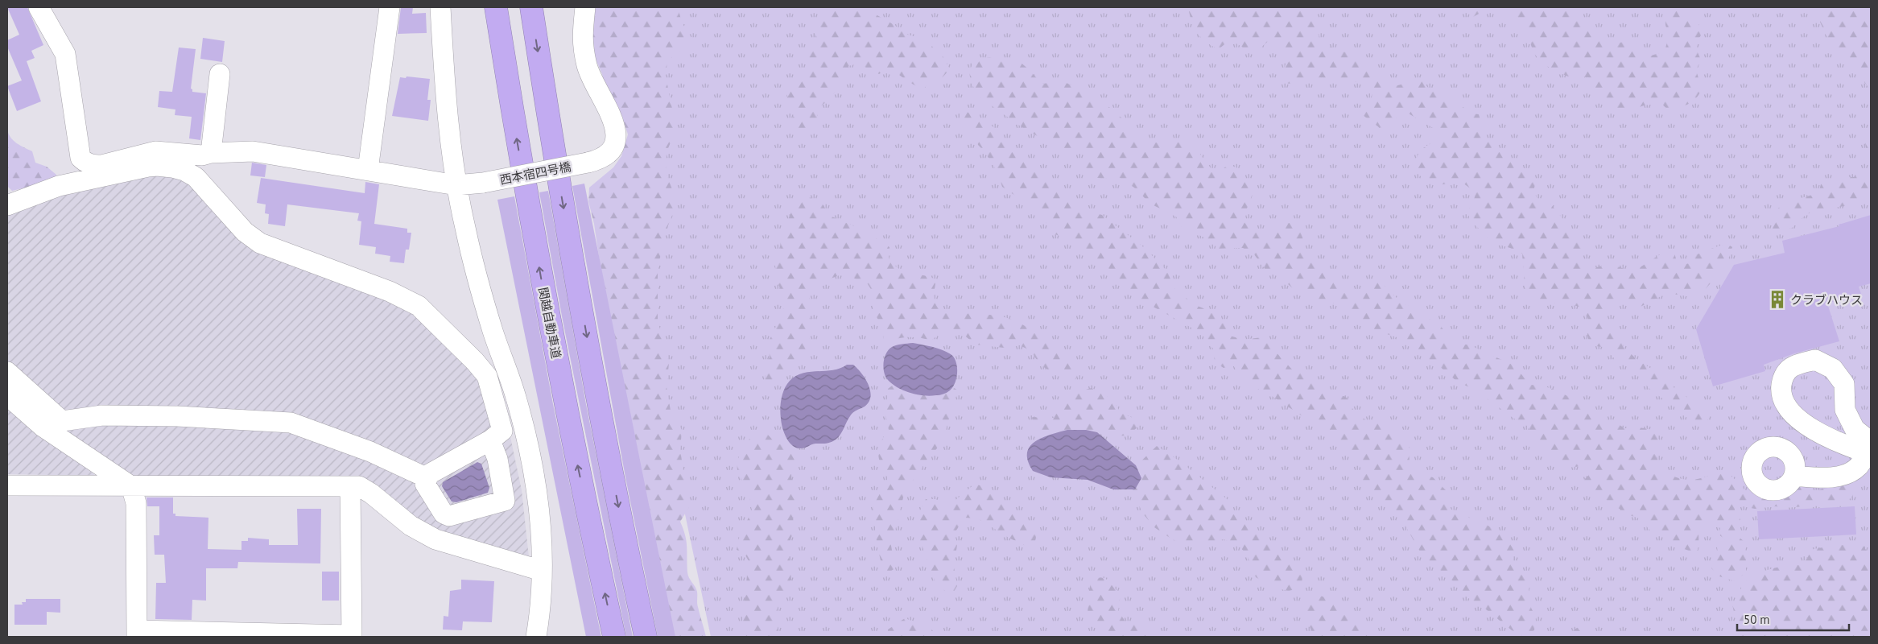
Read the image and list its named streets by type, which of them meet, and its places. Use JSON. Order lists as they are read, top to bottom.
{
  "streets": {
    "highway": ["関越自動車道"],
    "street": ["西本宿四号橋"]
  },
  "places": {
    "building": ["クラブハウス"]
  },
  "scale_bar": "50 m"
}
